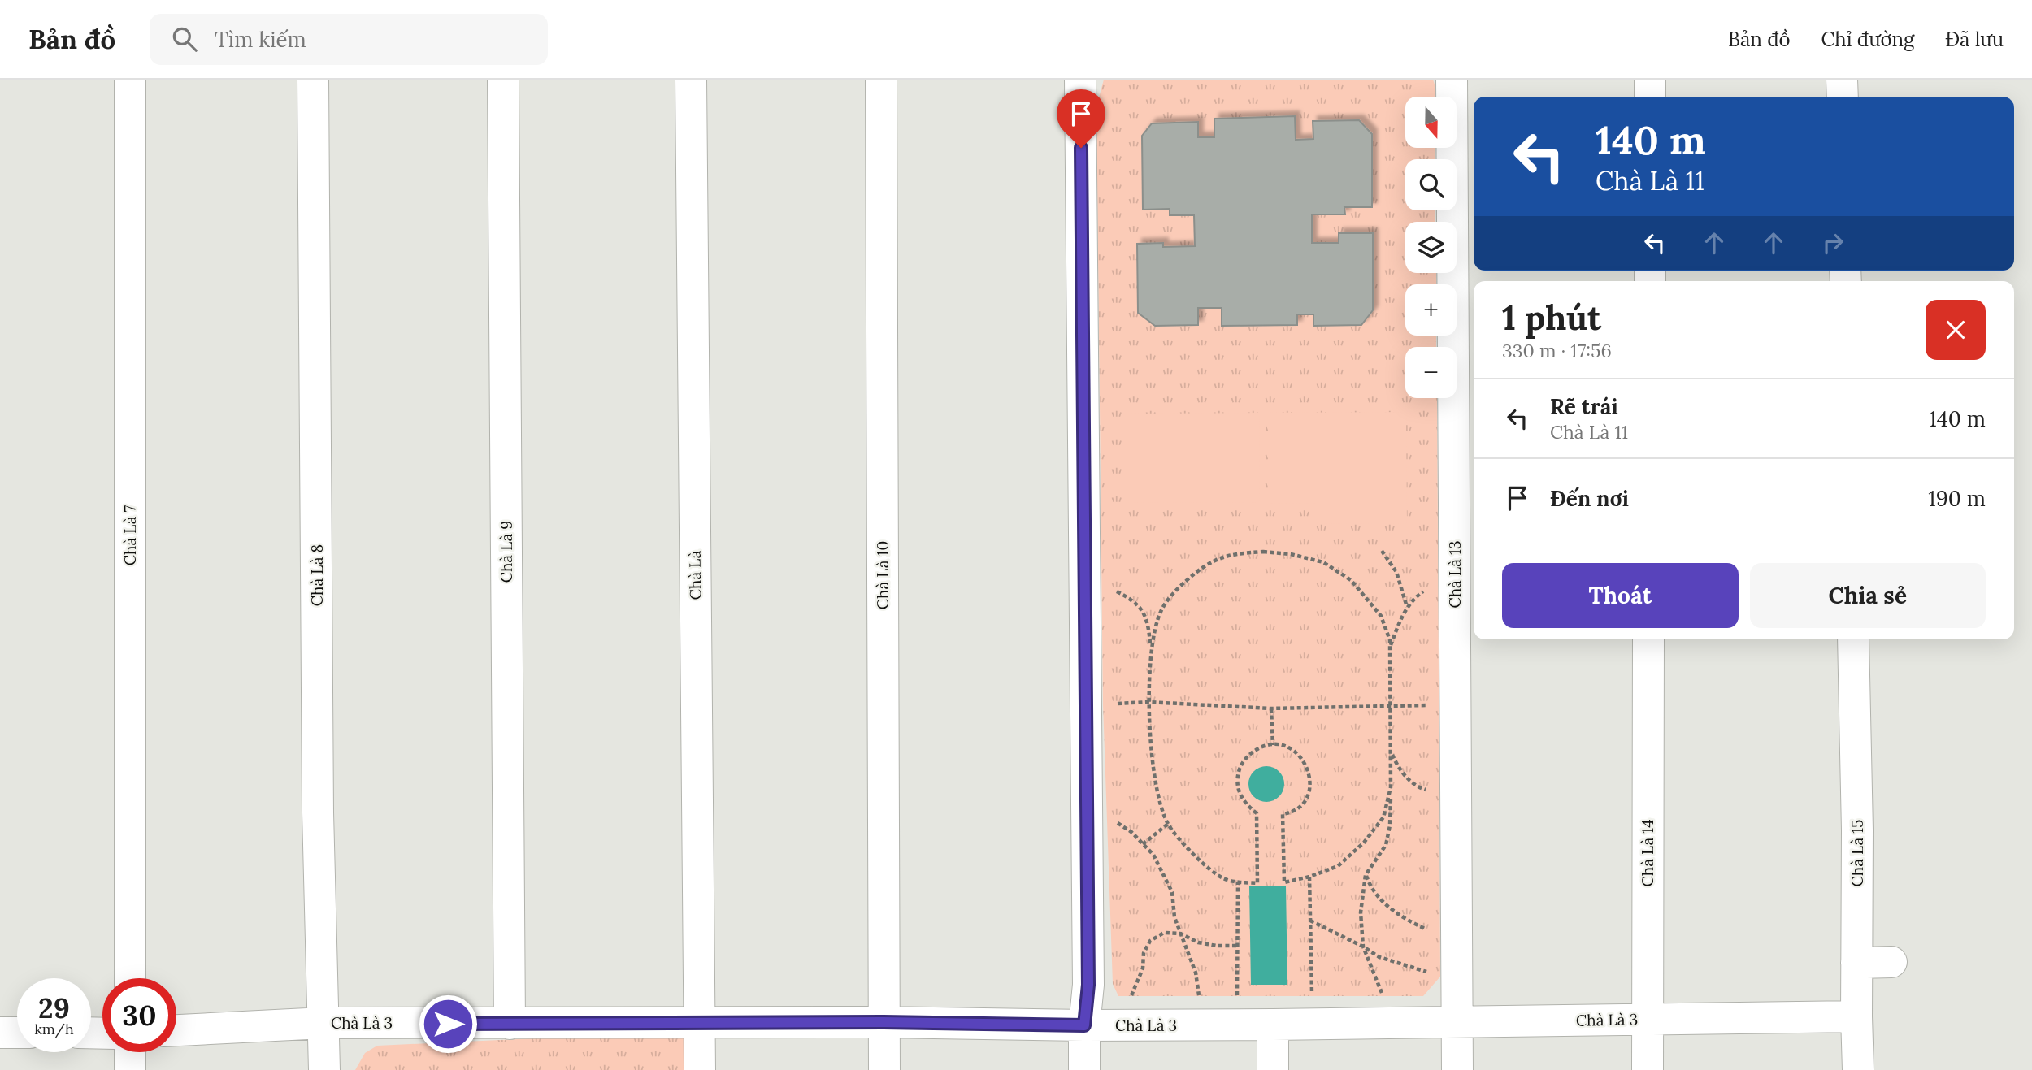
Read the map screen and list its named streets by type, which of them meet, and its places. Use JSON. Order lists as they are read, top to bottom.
{
  "streets": {
    "street": [
      "Chà Là 7",
      "Chà Là 9",
      "Chà Là 13",
      "Chà Là 8",
      "Chà Là",
      "Chà Là 10",
      "Chà Là 14",
      "Chà Là 15",
      "Chà Là 3"
    ]
  },
  "crossings": [
    ["Chà Là 9", "Chà Là 3"],
    ["Chà Là 13", "Chà Là 3"],
    ["Chà Là 8", "Chà Là 3"],
    ["Chà Là", "Chà Là 3"],
    ["Chà Là 10", "Chà Là 3"],
    ["Chà Là 14", "Chà Là 3"],
    ["Chà Là 15", "Chà Là 3"]
  ],
  "north": "bottom",
  "page": {
    "header": "Bản đồ",
    "search": "Tìm kiếm",
    "nav": ["Bản đồ", "Chỉ đường", "Đã lưu"],
    "map_buttons": ["+", "−"],
    "turn": ["140 m", "Chà Là 11"],
    "heading": ["1 phút", "330 m · 17:56"],
    "list": [
      {
        "name": "Rẽ trái",
        "note": "Chà Là 11",
        "value": "140 m"
      },
      {
        "name": "Đến nơi",
        "value": "190 m"
      }
    ],
    "buttons": ["Thoát", "Chia sẻ"],
    "speed": "29 km/h",
    "limit": "30"
  }
}
